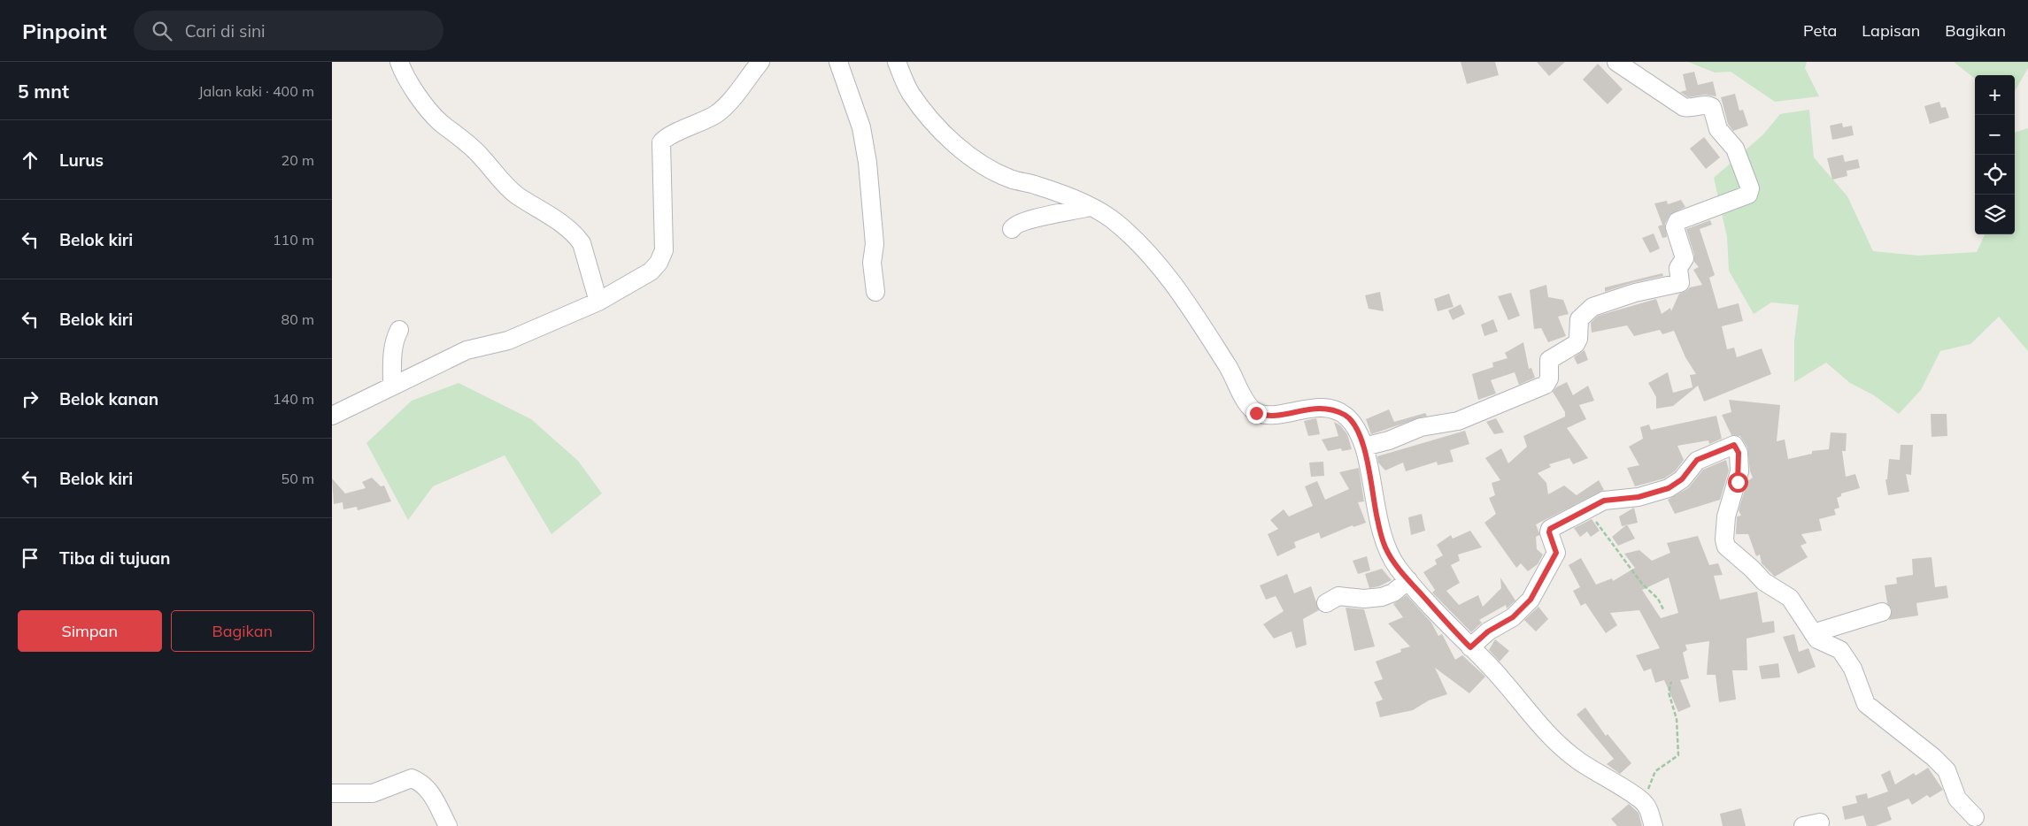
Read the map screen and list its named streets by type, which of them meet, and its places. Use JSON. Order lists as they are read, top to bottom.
{
  "page": {
    "header": "Pinpoint",
    "search": "Cari di sini",
    "nav": ["Peta", "Lapisan", "Bagikan"],
    "heading": ["5 mnt", "Jalan kaki · 400 m"],
    "map_buttons": ["+", "−"],
    "list": [
      ["Lurus", "20 m"],
      ["Belok kiri", "110 m"],
      ["Belok kiri", "80 m"],
      ["Belok kanan", "140 m"],
      ["Belok kiri", "50 m"],
      "Tiba di tujuan"
    ],
    "buttons": ["Simpan", "Bagikan"]
  }
}
